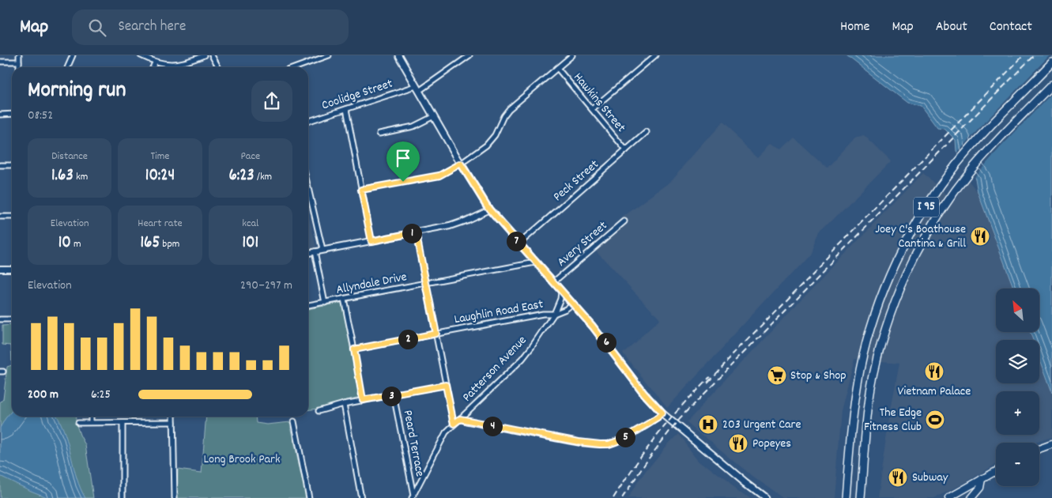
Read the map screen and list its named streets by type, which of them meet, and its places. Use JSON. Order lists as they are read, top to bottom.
{
  "streets": {
    "highway": ["I 95"],
    "street": [
      "Coolidge Street",
      "Hawkins Street",
      "Peck Street",
      "Avery Street",
      "Allyndale Drive",
      "Laughlin Road East",
      "Patterson Avenue",
      "Peard Terrace"
    ]
  },
  "crossings": [
    ["Hawkins Street", "Peck Street"],
    ["Laughlin Road East", "Patterson Avenue"],
    ["Patterson Avenue", "Peard Terrace"]
  ],
  "parks": ["Long Brook Park"],
  "places": {
    "restaurant": [
      "Joey C's Boathouse Cantina & Grill",
      "Vietnam Palace",
      "Popeyes",
      "Subway"
    ],
    "supermarket": ["Stop & Shop"],
    "sports": ["The Edge Fitness Club"],
    "hospital": ["203 Urgent Care"]
  },
  "north": "top left",
  "page": {
    "header": "Map",
    "search": "Search here",
    "nav": [
      "Home",
      "Map",
      "About",
      "Contact"
    ],
    "heading": ["Morning run", "08:52"],
    "stats": [
      ["Distance", "1.63 km"],
      ["Time", "10:24"],
      ["Pace", "6:23 /km"],
      ["Elevation", "10 m"],
      ["Heart rate", "165 bpm"],
      ["kcal", "101"]
    ],
    "pins": [
      "1",
      "7",
      "2",
      "6",
      "3",
      "4",
      "5"
    ],
    "chart": ["Elevation", "290–297 m"],
    "map_buttons": ["+", "−"],
    "list": [
      {
        "name": "200 m",
        "note": "6:25"
      }
    ]
  }
}
